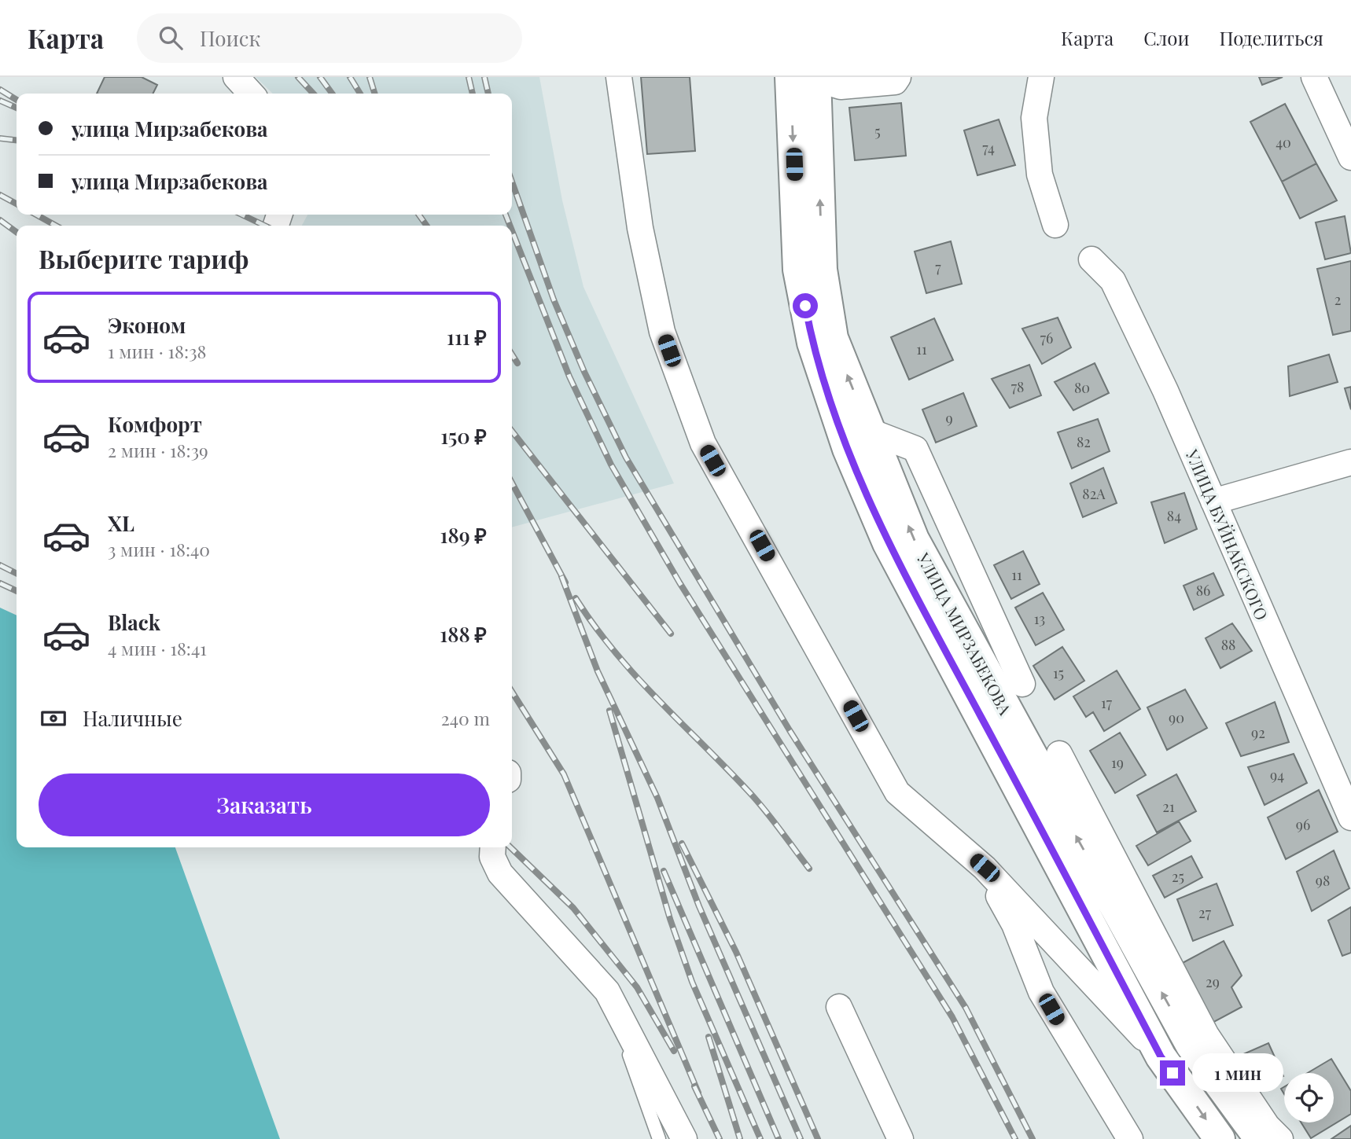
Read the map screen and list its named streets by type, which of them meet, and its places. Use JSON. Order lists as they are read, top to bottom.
{
  "streets": {
    "main road": ["УЛИЦА МИРЗАБЕКОВА"],
    "street": ["УЛИЦА БУЙНАКСКОГО"]
  },
  "house_numbers": [
    "5",
    "40",
    "74",
    "7",
    "2",
    "76",
    "11",
    "78",
    "80",
    "9",
    "82",
    "82А",
    "84",
    "11",
    "86",
    "13",
    "88",
    "15",
    "17",
    "90",
    "92",
    "19",
    "94",
    "21",
    "96",
    "25",
    "98",
    "27",
    "29"
  ],
  "page": {
    "header": "Карта",
    "search": "Поиск",
    "nav": ["Карта", "Слои", "Поделиться"],
    "banner": ["улица Мирзабекова", "улица Мирзабекова"],
    "heading": "Выберите тариф",
    "list": [
      {
        "name": "Эконом",
        "note": "1 мин · 18:38",
        "value": "111 ₽"
      },
      {
        "name": "Комфорт",
        "note": "2 мин · 18:39",
        "value": "150 ₽"
      },
      {
        "name": "XL",
        "note": "3 мин · 18:40",
        "value": "189 ₽"
      },
      {
        "name": "Black",
        "note": "4 мин · 18:41",
        "value": "188 ₽"
      }
    ],
    "pay": ["Наличные", "240 m"],
    "buttons": "Заказать",
    "bubble": "1 мин"
  }
}
